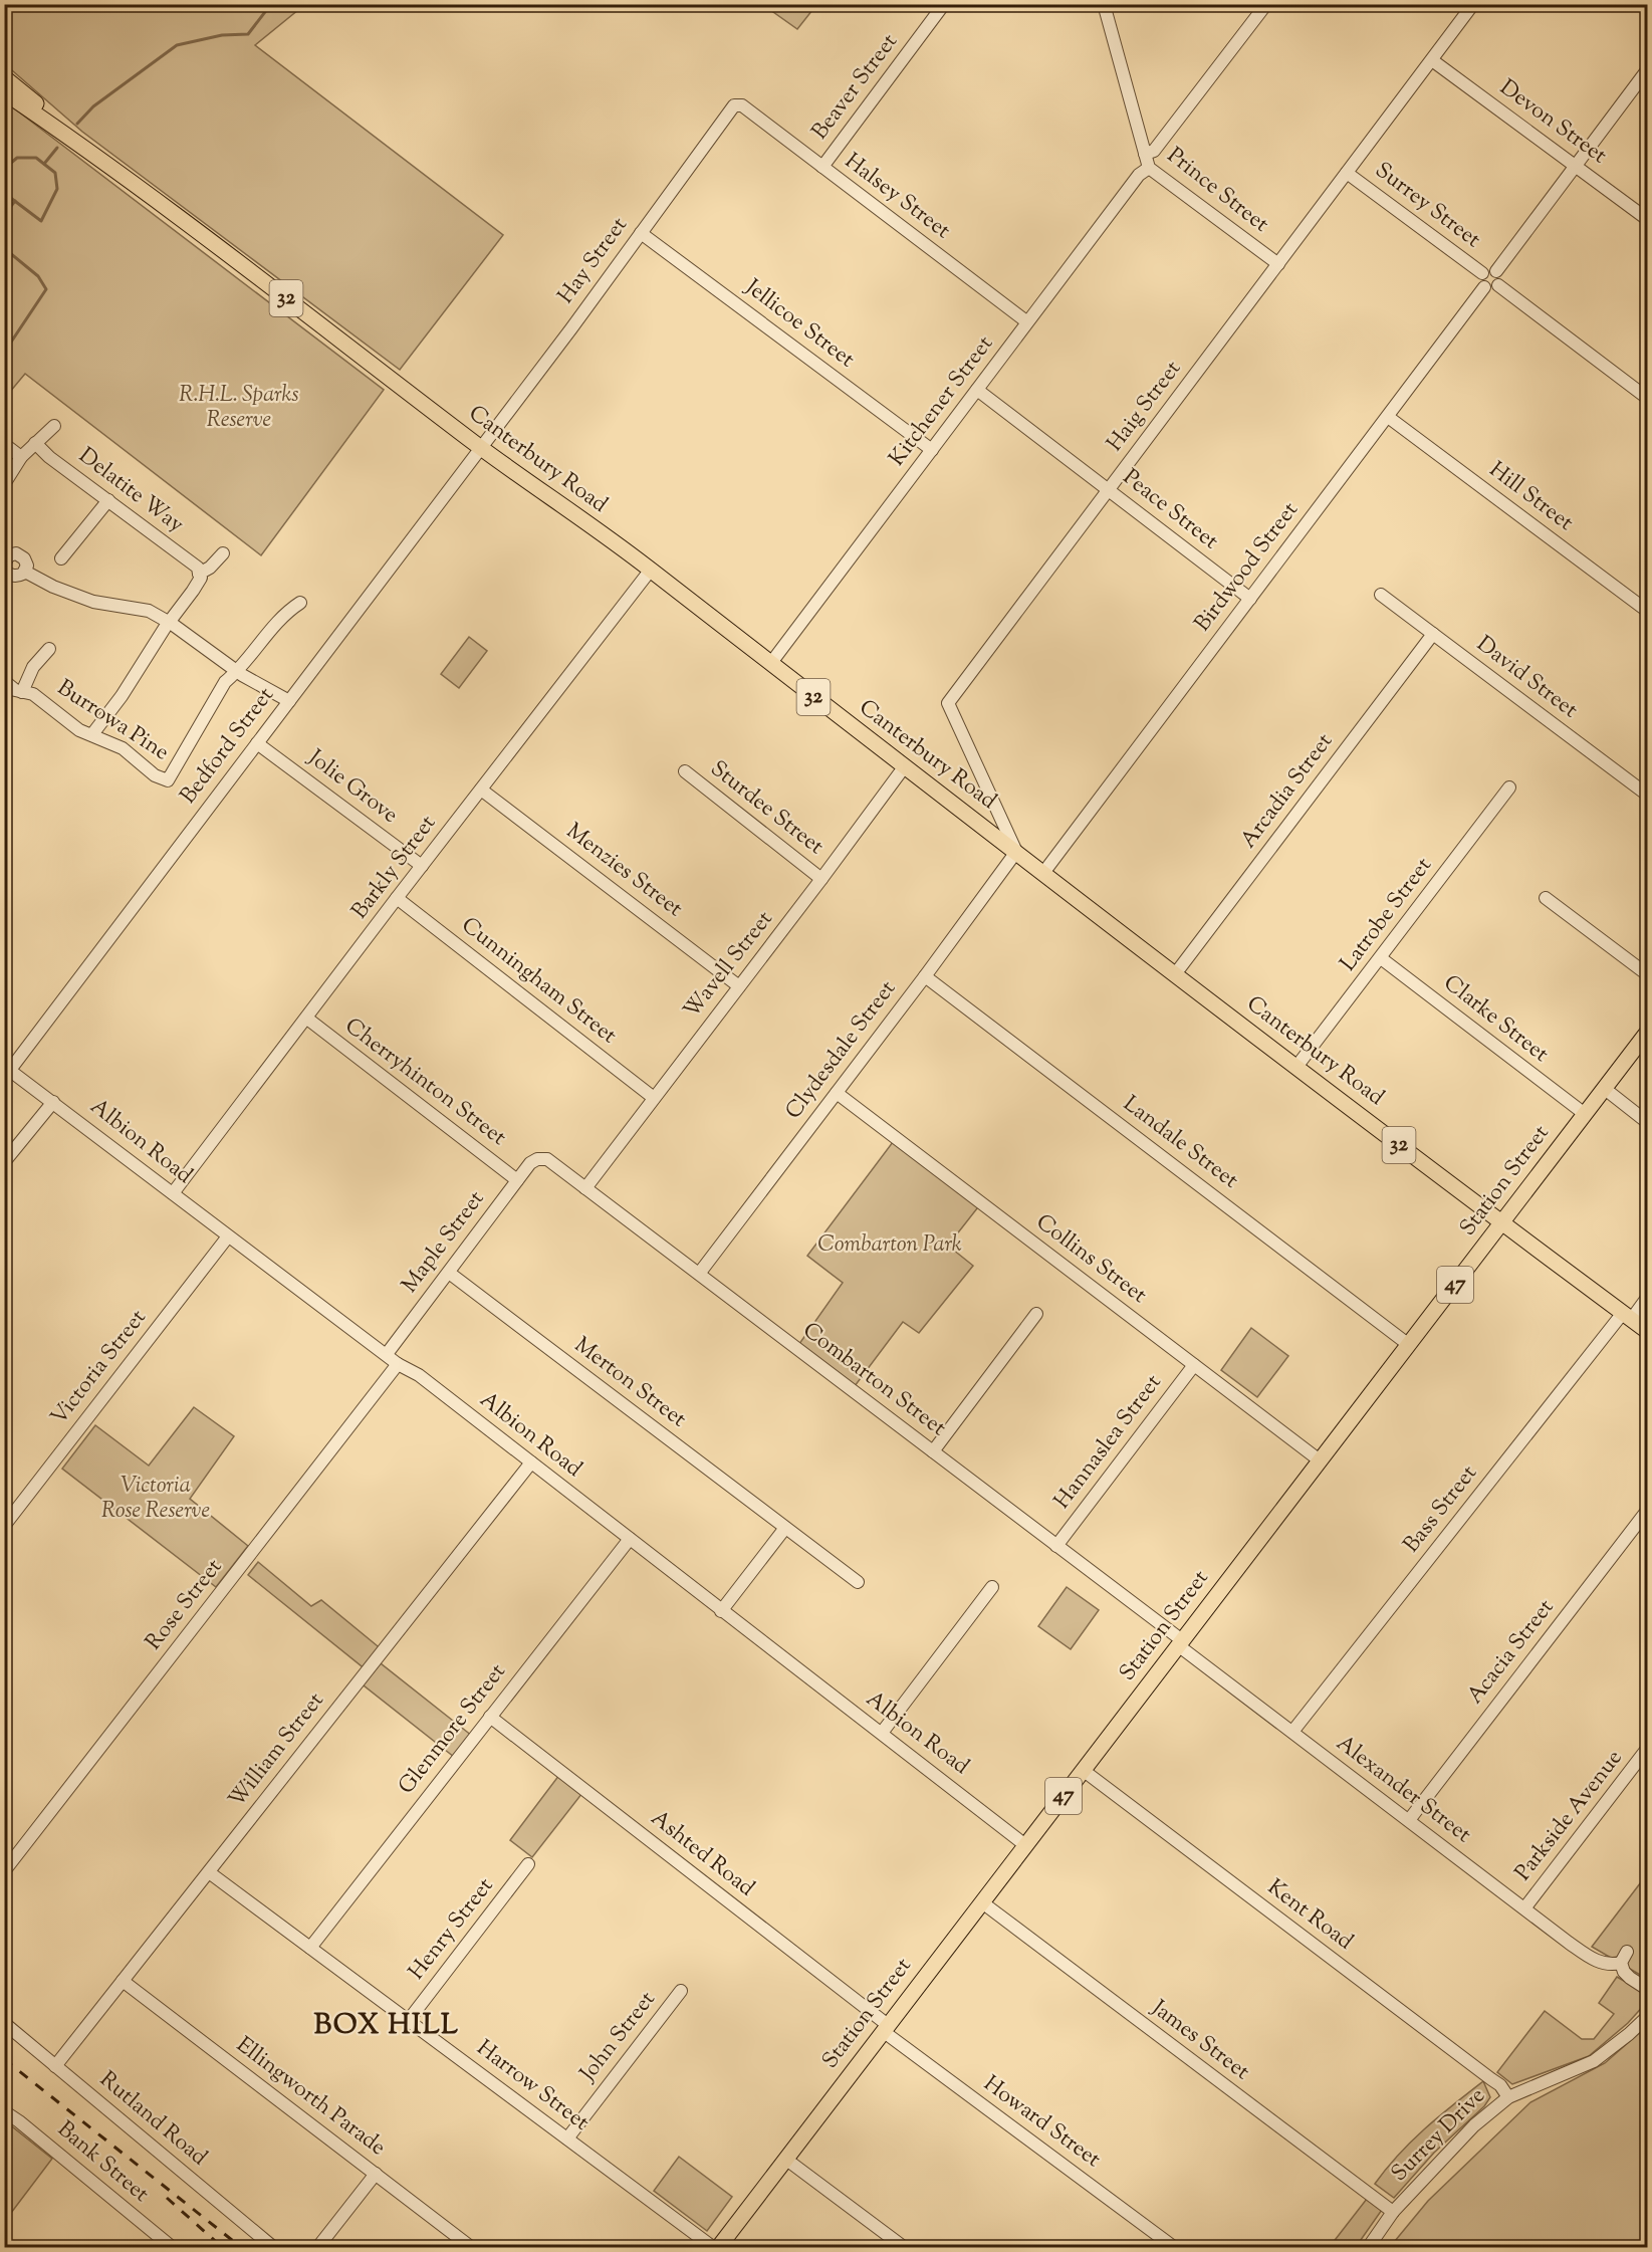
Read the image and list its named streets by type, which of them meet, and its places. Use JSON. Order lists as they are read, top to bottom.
{
  "streets": {
    "main road": [
      "32",
      "Canterbury Road",
      "Station Street",
      "47"
    ],
    "street": [
      "Beaver Street",
      "Devon Street",
      "Prince Street",
      "Halsey Street",
      "Surrey Street",
      "Hay Street",
      "Jellicoe Street",
      "Kitchener Street",
      "Haig Street",
      "Delatite Way",
      "Hill Street",
      "Peace Street",
      "Birdwood Street",
      "David Street",
      "Burrowa Pine",
      "Bedford Street",
      "Jolie Grove",
      "Arcadia Street",
      "Sturdee Street",
      "Barkly Street",
      "Menzies Street",
      "Latrobe Street",
      "Wavell Street",
      "Cunningham Street",
      "Clarke Street",
      "Clydesdale Street",
      "Cherryhinton Street",
      "Albion Road",
      "Landale Street",
      "Maple Street",
      "Collins Street",
      "Victoria Street",
      "Combarton Street",
      "Merton Street",
      "Hannaslea Street",
      "Bass Street",
      "Rose Street",
      "Acacia Street",
      "Glenmore Street",
      "William Street",
      "Alexander Street",
      "Parkside Avenue",
      "Ashted Road",
      "Kent Road",
      "Henry Street",
      "John Street",
      "James Street",
      "Harrow Street",
      "Ellingworth Parade",
      "Rutland Road",
      "Howard Street",
      "Surrey Drive",
      "Bank Street"
    ]
  },
  "crossings": [
    ["Beaver Street", "Halsey Street"],
    ["Devon Street", "Haig Street"],
    ["Prince Street", "Kitchener Street"],
    ["Prince Street", "Haig Street"],
    ["Halsey Street", "Hay Street"],
    ["Halsey Street", "Kitchener Street"],
    ["Surrey Street", "Haig Street"],
    ["Surrey Street", "Birdwood Street"],
    ["Hay Street", "Jellicoe Street"],
    ["Hay Street", "Canterbury Road"],
    ["Hay Street", "Bedford Street"],
    ["Jellicoe Street", "Kitchener Street"],
    ["Kitchener Street", "Canterbury Road"],
    ["Kitchener Street", "Peace Street"],
    ["Haig Street", "Canterbury Road"],
    ["Haig Street", "Peace Street"],
    ["Haig Street", "Clydesdale Street"],
    ["Canterbury Road", "Birdwood Street"],
    ["Canterbury Road", "Bedford Street"],
    ["Canterbury Road", "Arcadia Street"],
    ["Canterbury Road", "Barkly Street"],
    ["Canterbury Road", "Latrobe Street"],
    ["Canterbury Road", "Wavell Street"],
    ["Canterbury Road", "Clydesdale Street"],
    ["Canterbury Road", "Station Street"],
    ["Canterbury Road", "Bass Street"],
    ["Hill Street", "Birdwood Street"],
    ["Peace Street", "Birdwood Street"],
    ["David Street", "Arcadia Street"],
    ["Bedford Street", "Jolie Grove"],
    ["Bedford Street", "Albion Road"],
    ["Jolie Grove", "Barkly Street"],
    ["Sturdee Street", "Wavell Street"],
    ["Barkly Street", "Menzies Street"],
    ["Barkly Street", "Cunningham Street"],
    ["Barkly Street", "Cherryhinton Street"],
    ["Barkly Street", "Albion Road"],
    ["Menzies Street", "Wavell Street"],
    ["Latrobe Street", "Clarke Street"],
    ["Wavell Street", "Cunningham Street"],
    ["Wavell Street", "Combarton Street"],
    ["Clarke Street", "Station Street"],
    ["Clydesdale Street", "Landale Street"],
    ["Clydesdale Street", "Collins Street"],
    ["Clydesdale Street", "Combarton Street"],
    ["Cherryhinton Street", "Maple Street"],
    ["Albion Road", "Station Street"],
    ["Albion Road", "Maple Street"],
    ["Albion Road", "Victoria Street"],
    ["Albion Road", "Rose Street"],
    ["Albion Road", "Glenmore Street"],
    ["Albion Road", "William Street"],
    ["Landale Street", "Station Street"],
    ["Station Street", "Collins Street"],
    ["Station Street", "Combarton Street"],
    ["Station Street", "Alexander Street"],
    ["Station Street", "Ashted Road"],
    ["Station Street", "Kent Road"],
    ["Station Street", "James Street"],
    ["Station Street", "Harrow Street"],
    ["Station Street", "Howard Street"],
    ["Maple Street", "Combarton Street"],
    ["Maple Street", "Merton Street"],
    ["Collins Street", "Hannaslea Street"],
    ["Combarton Street", "Hannaslea Street"],
    ["Combarton Street", "Alexander Street"],
    ["Bass Street", "Alexander Street"],
    ["Acacia Street", "Alexander Street"],
    ["Glenmore Street", "Ashted Road"],
    ["Glenmore Street", "Harrow Street"],
    ["William Street", "Harrow Street"],
    ["William Street", "Ellingworth Parade"],
    ["William Street", "Rutland Road"],
    ["Alexander Street", "Parkside Avenue"],
    ["Ashted Road", "Howard Street"],
    ["Kent Road", "Surrey Drive"],
    ["Henry Street", "Harrow Street"],
    ["John Street", "Harrow Street"],
    ["James Street", "Surrey Drive"]
  ],
  "districts": ["BOX HILL"],
  "parks": ["R.H.L. Sparks Reserve", "Combarton Park", "Victoria Rose Reserve"]
}
